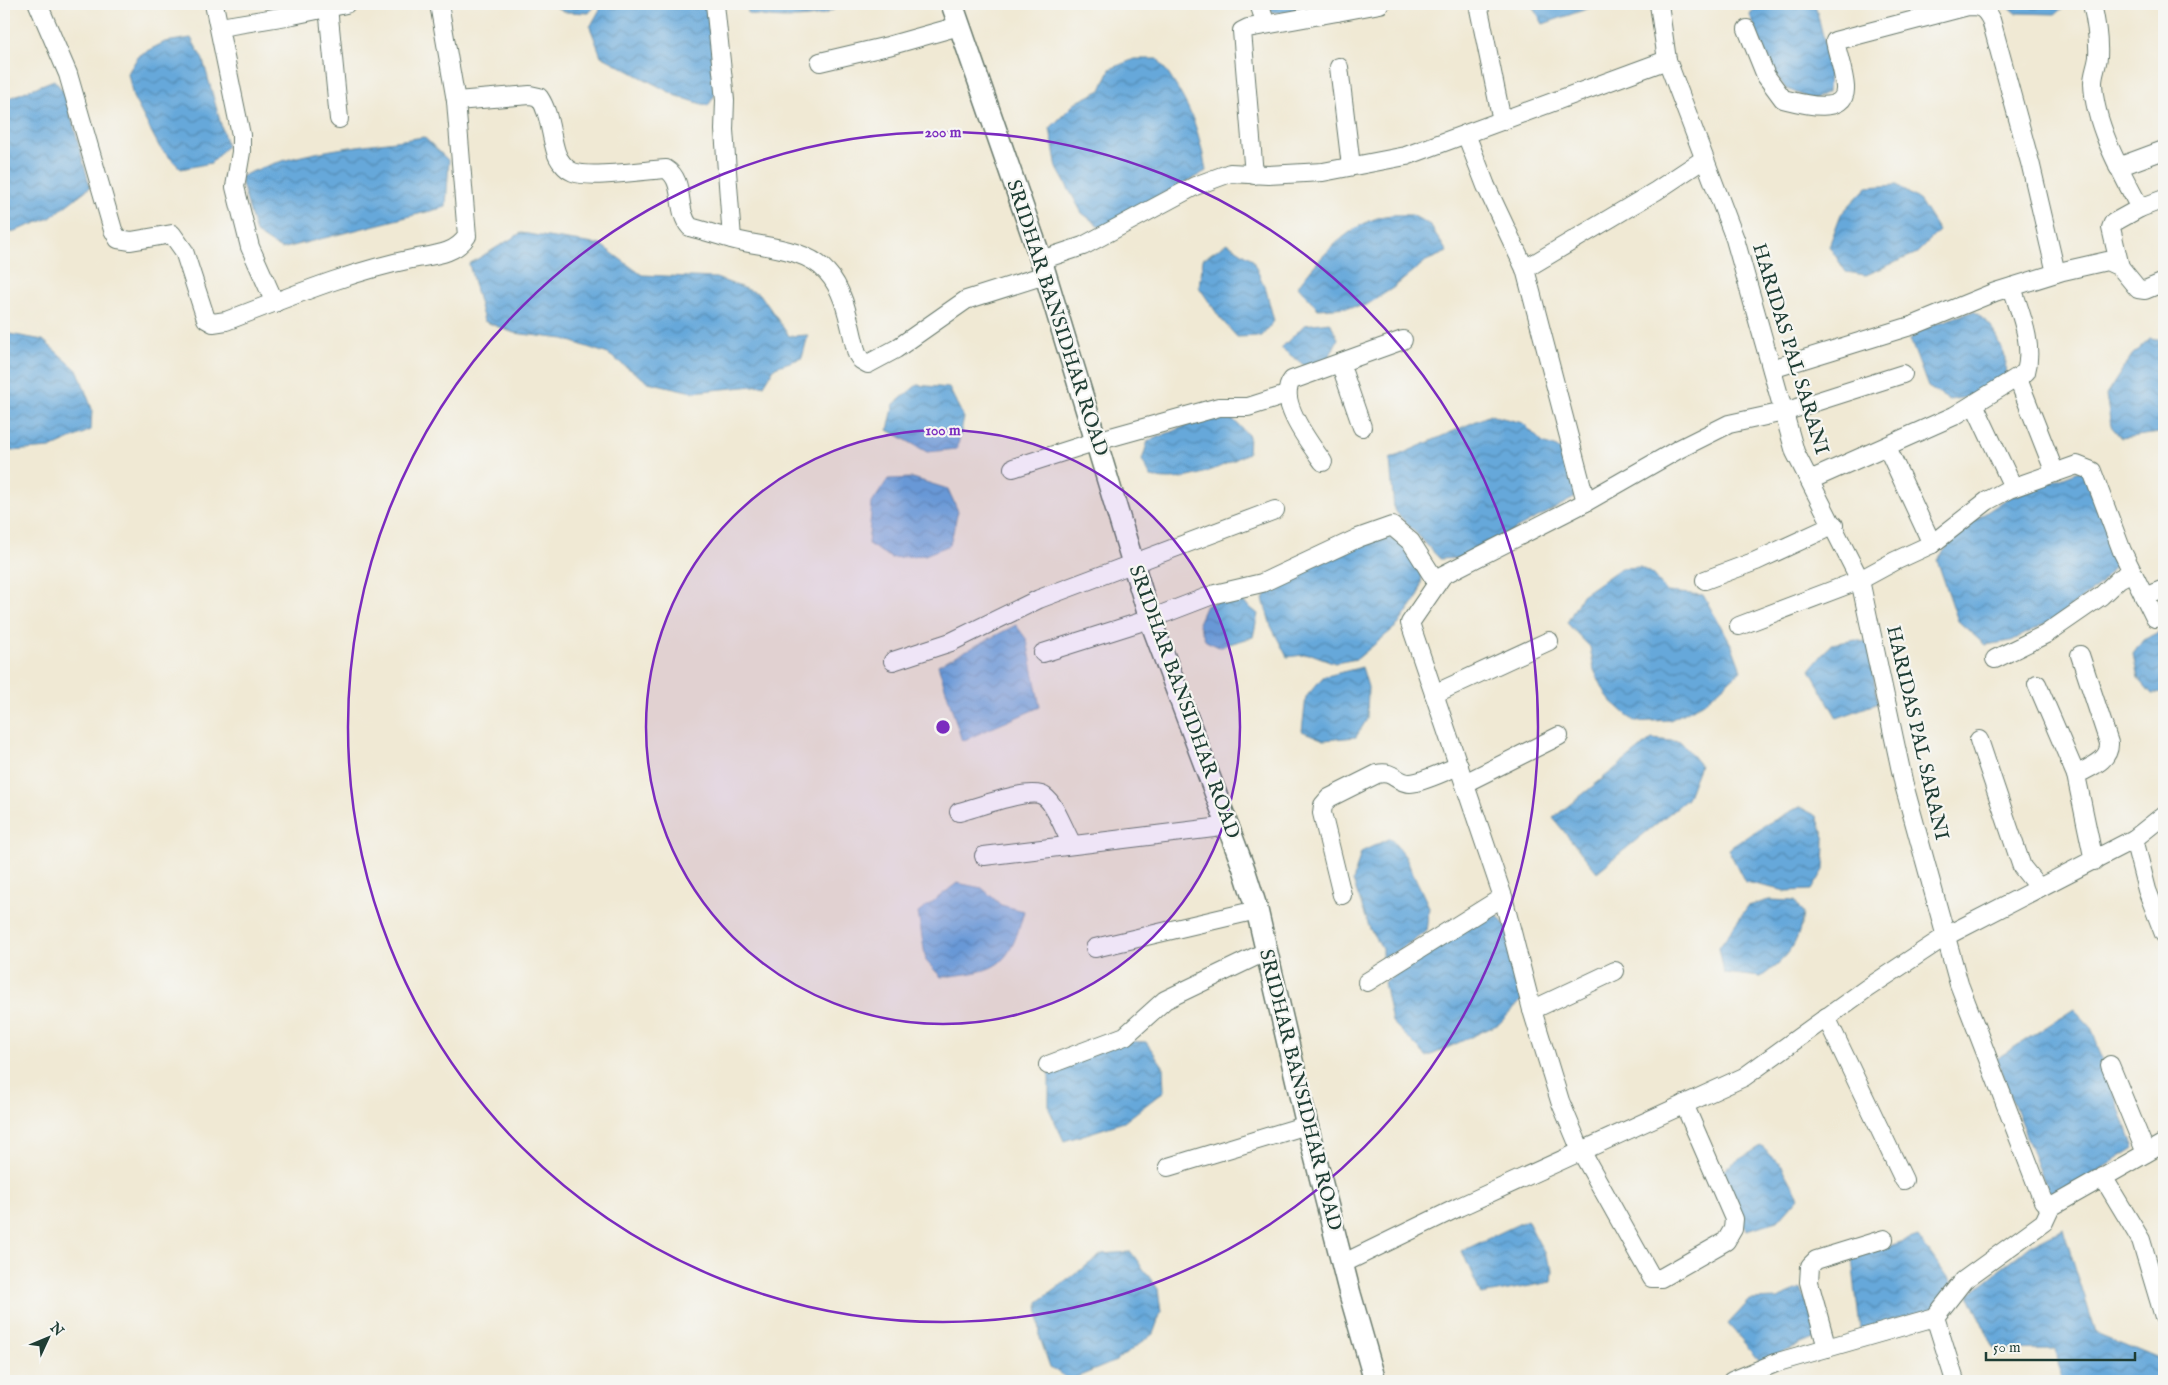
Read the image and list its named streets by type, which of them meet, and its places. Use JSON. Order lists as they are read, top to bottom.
{
  "streets": {
    "street": ["SRIDHAR BANSIDHAR ROAD", "HARIDAS PAL SARANI"]
  },
  "scale_bar": "50 m",
  "north": "top right",
  "rings": ["200 m", "100 m"]
}
